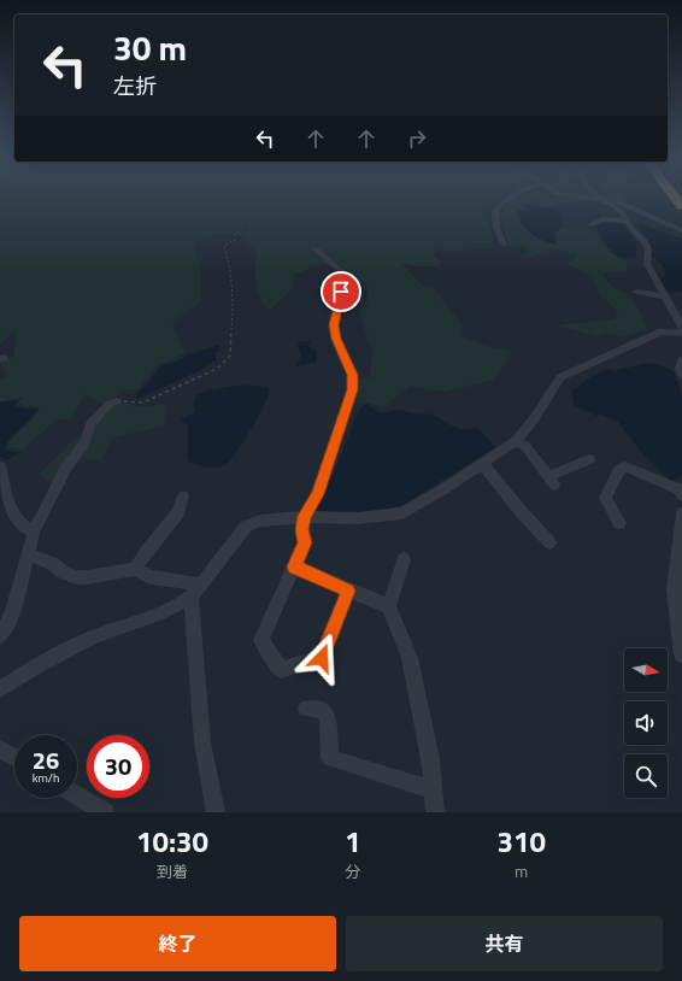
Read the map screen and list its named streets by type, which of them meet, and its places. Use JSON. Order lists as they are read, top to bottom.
{
  "north": "right",
  "page": {
    "turn": ["30 m", "左折"],
    "speed": "26 km/h",
    "limit": "30",
    "eta": [
      "10:30",
      "到着",
      "1",
      "分",
      "310",
      "m"
    ],
    "buttons": ["終了", "共有"]
  }
}
